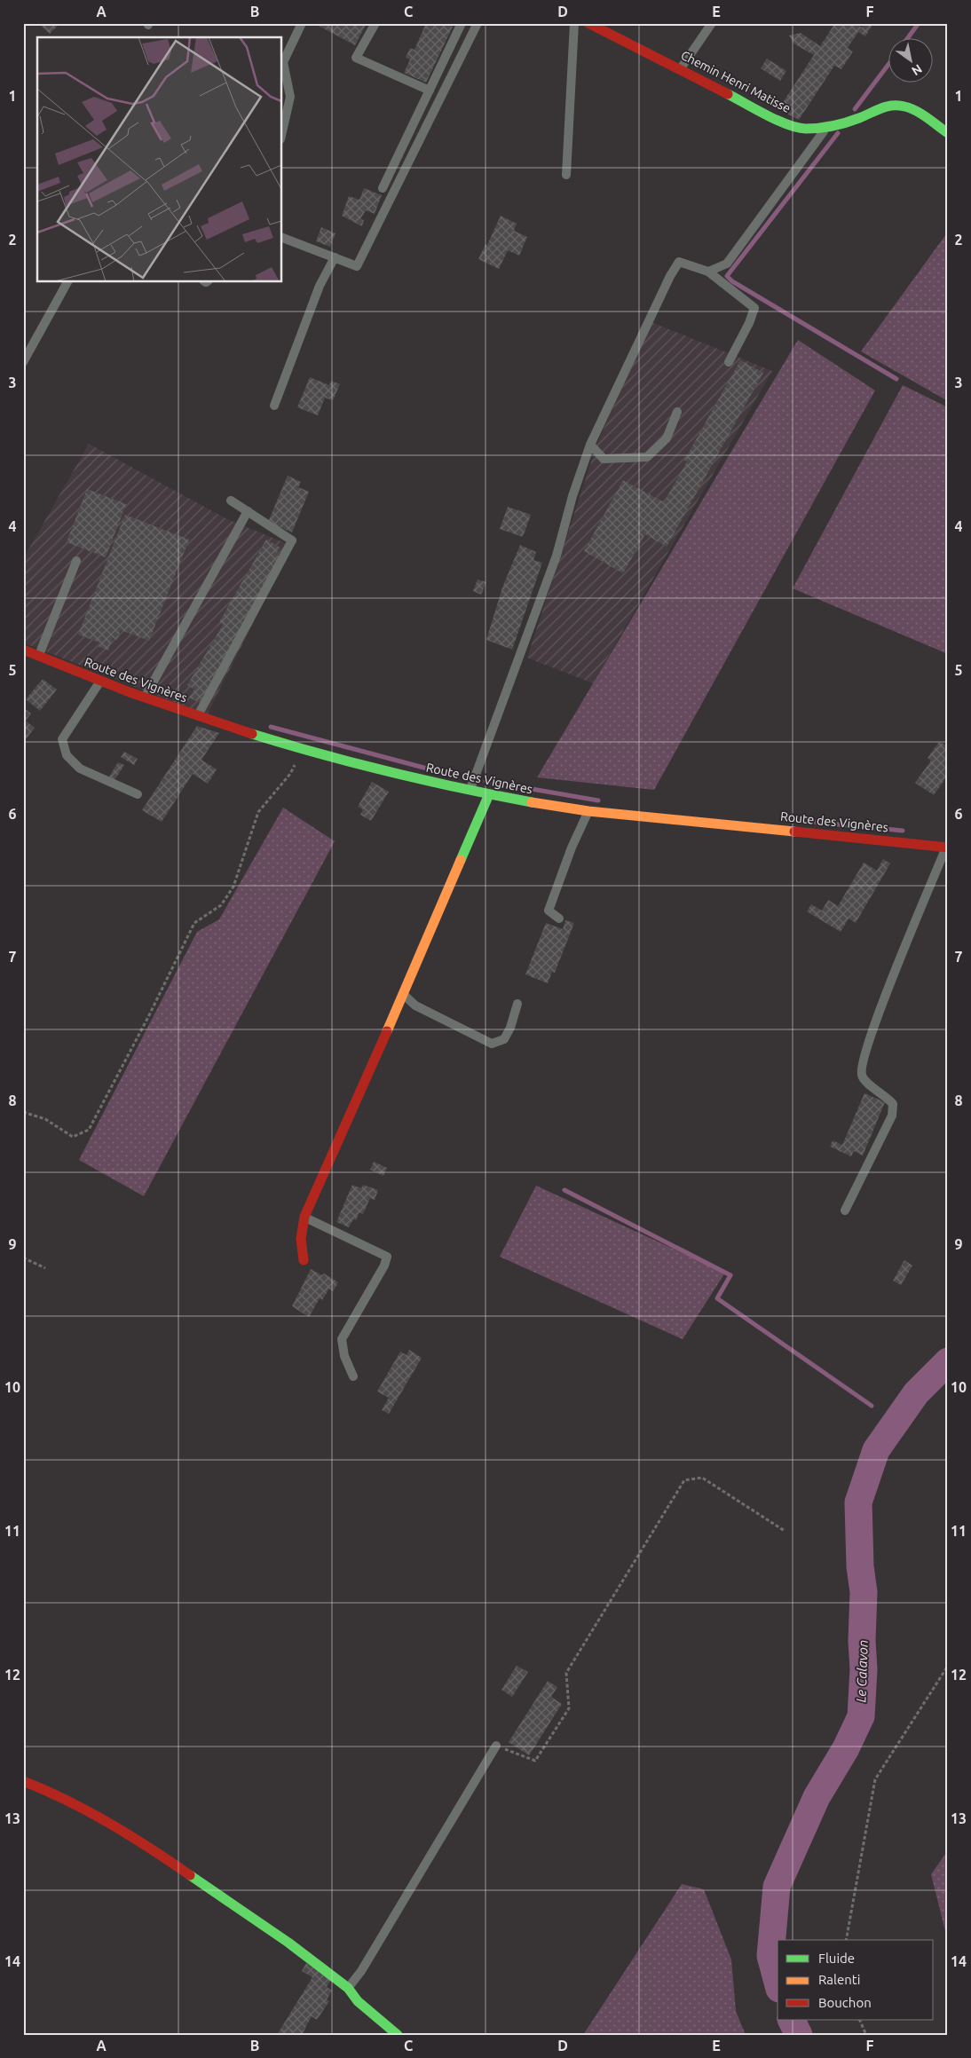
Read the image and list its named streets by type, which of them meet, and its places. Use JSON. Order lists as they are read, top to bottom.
{
  "streets": {
    "street": ["Chemin Henri Matisse", "Route des Vignères"]
  },
  "water": ["Le Calavon"],
  "legend": ["Fluide", "Ralenti", "Bouchon"],
  "north": "bottom right",
  "grid": {
    "columns": [
      "A",
      "B",
      "C",
      "D",
      "E",
      "F"
    ],
    "rows": [
      "1",
      "2",
      "3",
      "4",
      "5",
      "6",
      "7",
      "8",
      "9",
      "10",
      "11",
      "12",
      "13",
      "14"
    ]
  }
}
